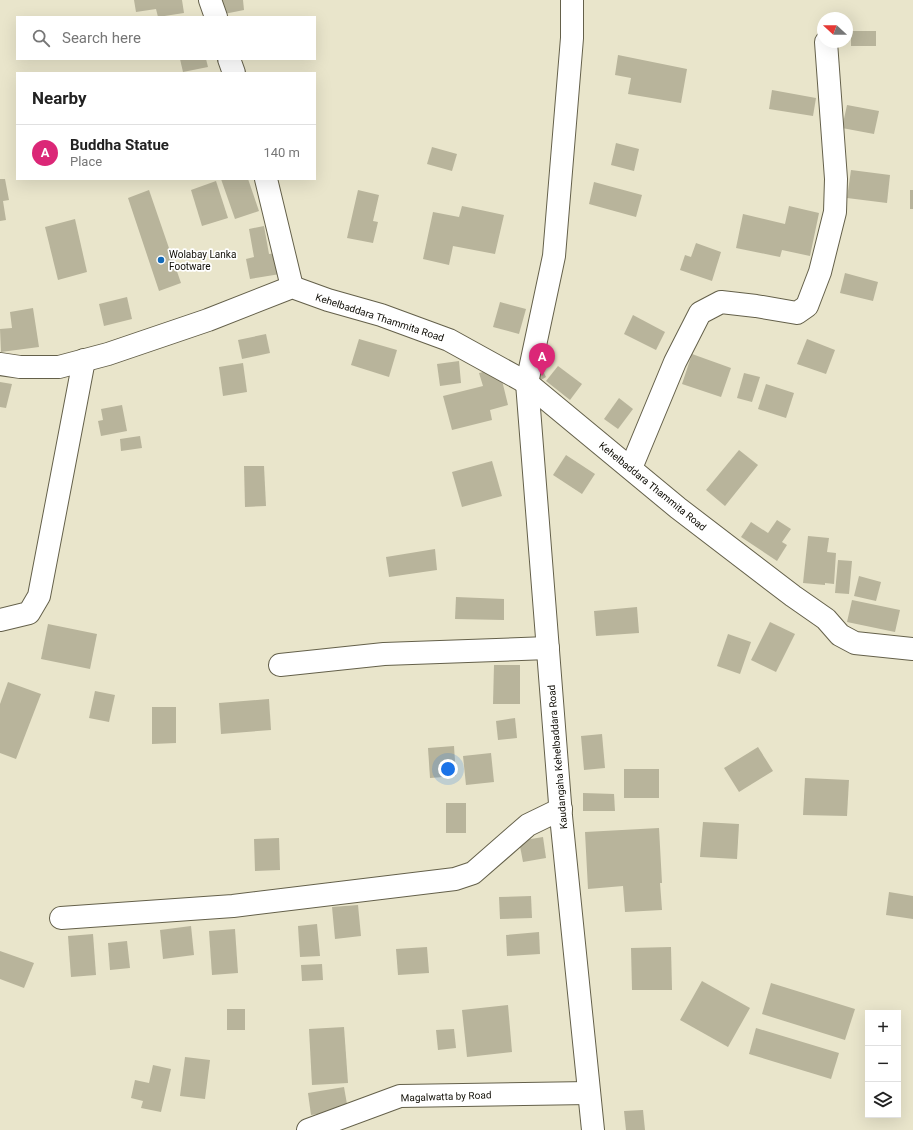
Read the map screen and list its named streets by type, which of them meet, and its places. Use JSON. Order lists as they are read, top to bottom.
{
  "streets": {
    "street": ["Kehelbaddara Thammita Road", "Kaudangaha Kehelbaddara Road", "Magalwatta by Road"]
  },
  "crossings": [
    ["Kehelbaddara Thammita Road", "Kaudangaha Kehelbaddara Road"],
    ["Kaudangaha Kehelbaddara Road", "Magalwatta by Road"]
  ],
  "places": ["Wolabay Lanka Footware"],
  "north": "left",
  "page": {
    "search": "Search here",
    "heading": "Nearby",
    "list": [
      {
        "mark": "A",
        "name": "Buddha Statue",
        "note": "Place",
        "value": "140 m"
      }
    ],
    "pins": "A",
    "map_buttons": ["+", "−"]
  }
}
